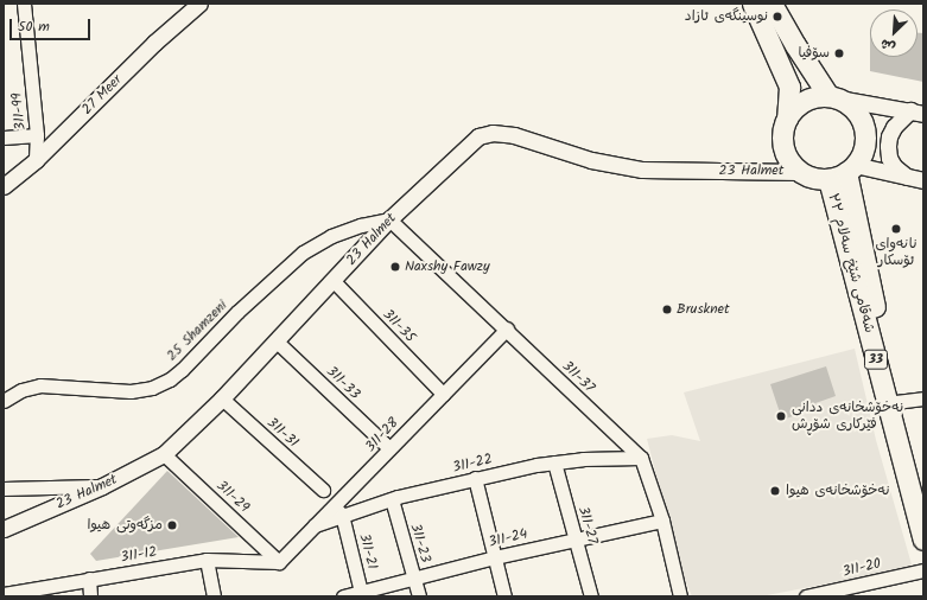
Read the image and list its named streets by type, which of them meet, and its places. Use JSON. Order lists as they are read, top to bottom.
{
  "streets": {
    "main road": ["شەقامی شێخ سەلام ٣٣", "33"],
    "street": [
      "27 Meer",
      "311-99",
      "23 Halmet",
      "311-35",
      "25 Shamzeni",
      "311-37",
      "311-33",
      "311-31",
      "311-28",
      "311-22",
      "311-29",
      "311-27",
      "311-24",
      "311-23",
      "311-21",
      "311-12",
      "311-20"
    ]
  },
  "crossings": [
    ["27 Meer", "311-99"],
    ["23 Halmet", "شەقامی شێخ سەلام ٣٣"],
    ["23 Halmet", "311-35"],
    ["23 Halmet", "25 Shamzeni"],
    ["23 Halmet", "311-37"],
    ["23 Halmet", "311-33"],
    ["23 Halmet", "311-31"],
    ["23 Halmet", "311-29"],
    ["311-35", "311-28"],
    ["25 Shamzeni", "311-37"],
    ["311-37", "311-28"],
    ["311-37", "311-22"],
    ["311-37", "311-24"],
    ["311-33", "311-28"],
    ["311-28", "311-22"],
    ["311-28", "311-21"],
    ["311-22", "311-29"],
    ["311-22", "311-27"],
    ["311-22", "311-23"],
    ["311-22", "311-21"],
    ["311-22", "311-12"],
    ["311-29", "311-12"],
    ["311-27", "311-24"],
    ["311-24", "311-23"],
    ["311-24", "311-21"]
  ],
  "places": [
    "نوسینگەی ئازاد",
    "سۆفیا",
    "نانەوای ئۆسکار",
    "Naxshy Fawzy",
    "Brusknet",
    "نەخۆشخانەی ددانی فێرکاری شۆڕش",
    "نەخۆشخانەی هیوا",
    "مزگەوتی هیوا"
  ],
  "scale_bar": "50 m",
  "north": "bottom left"
}
